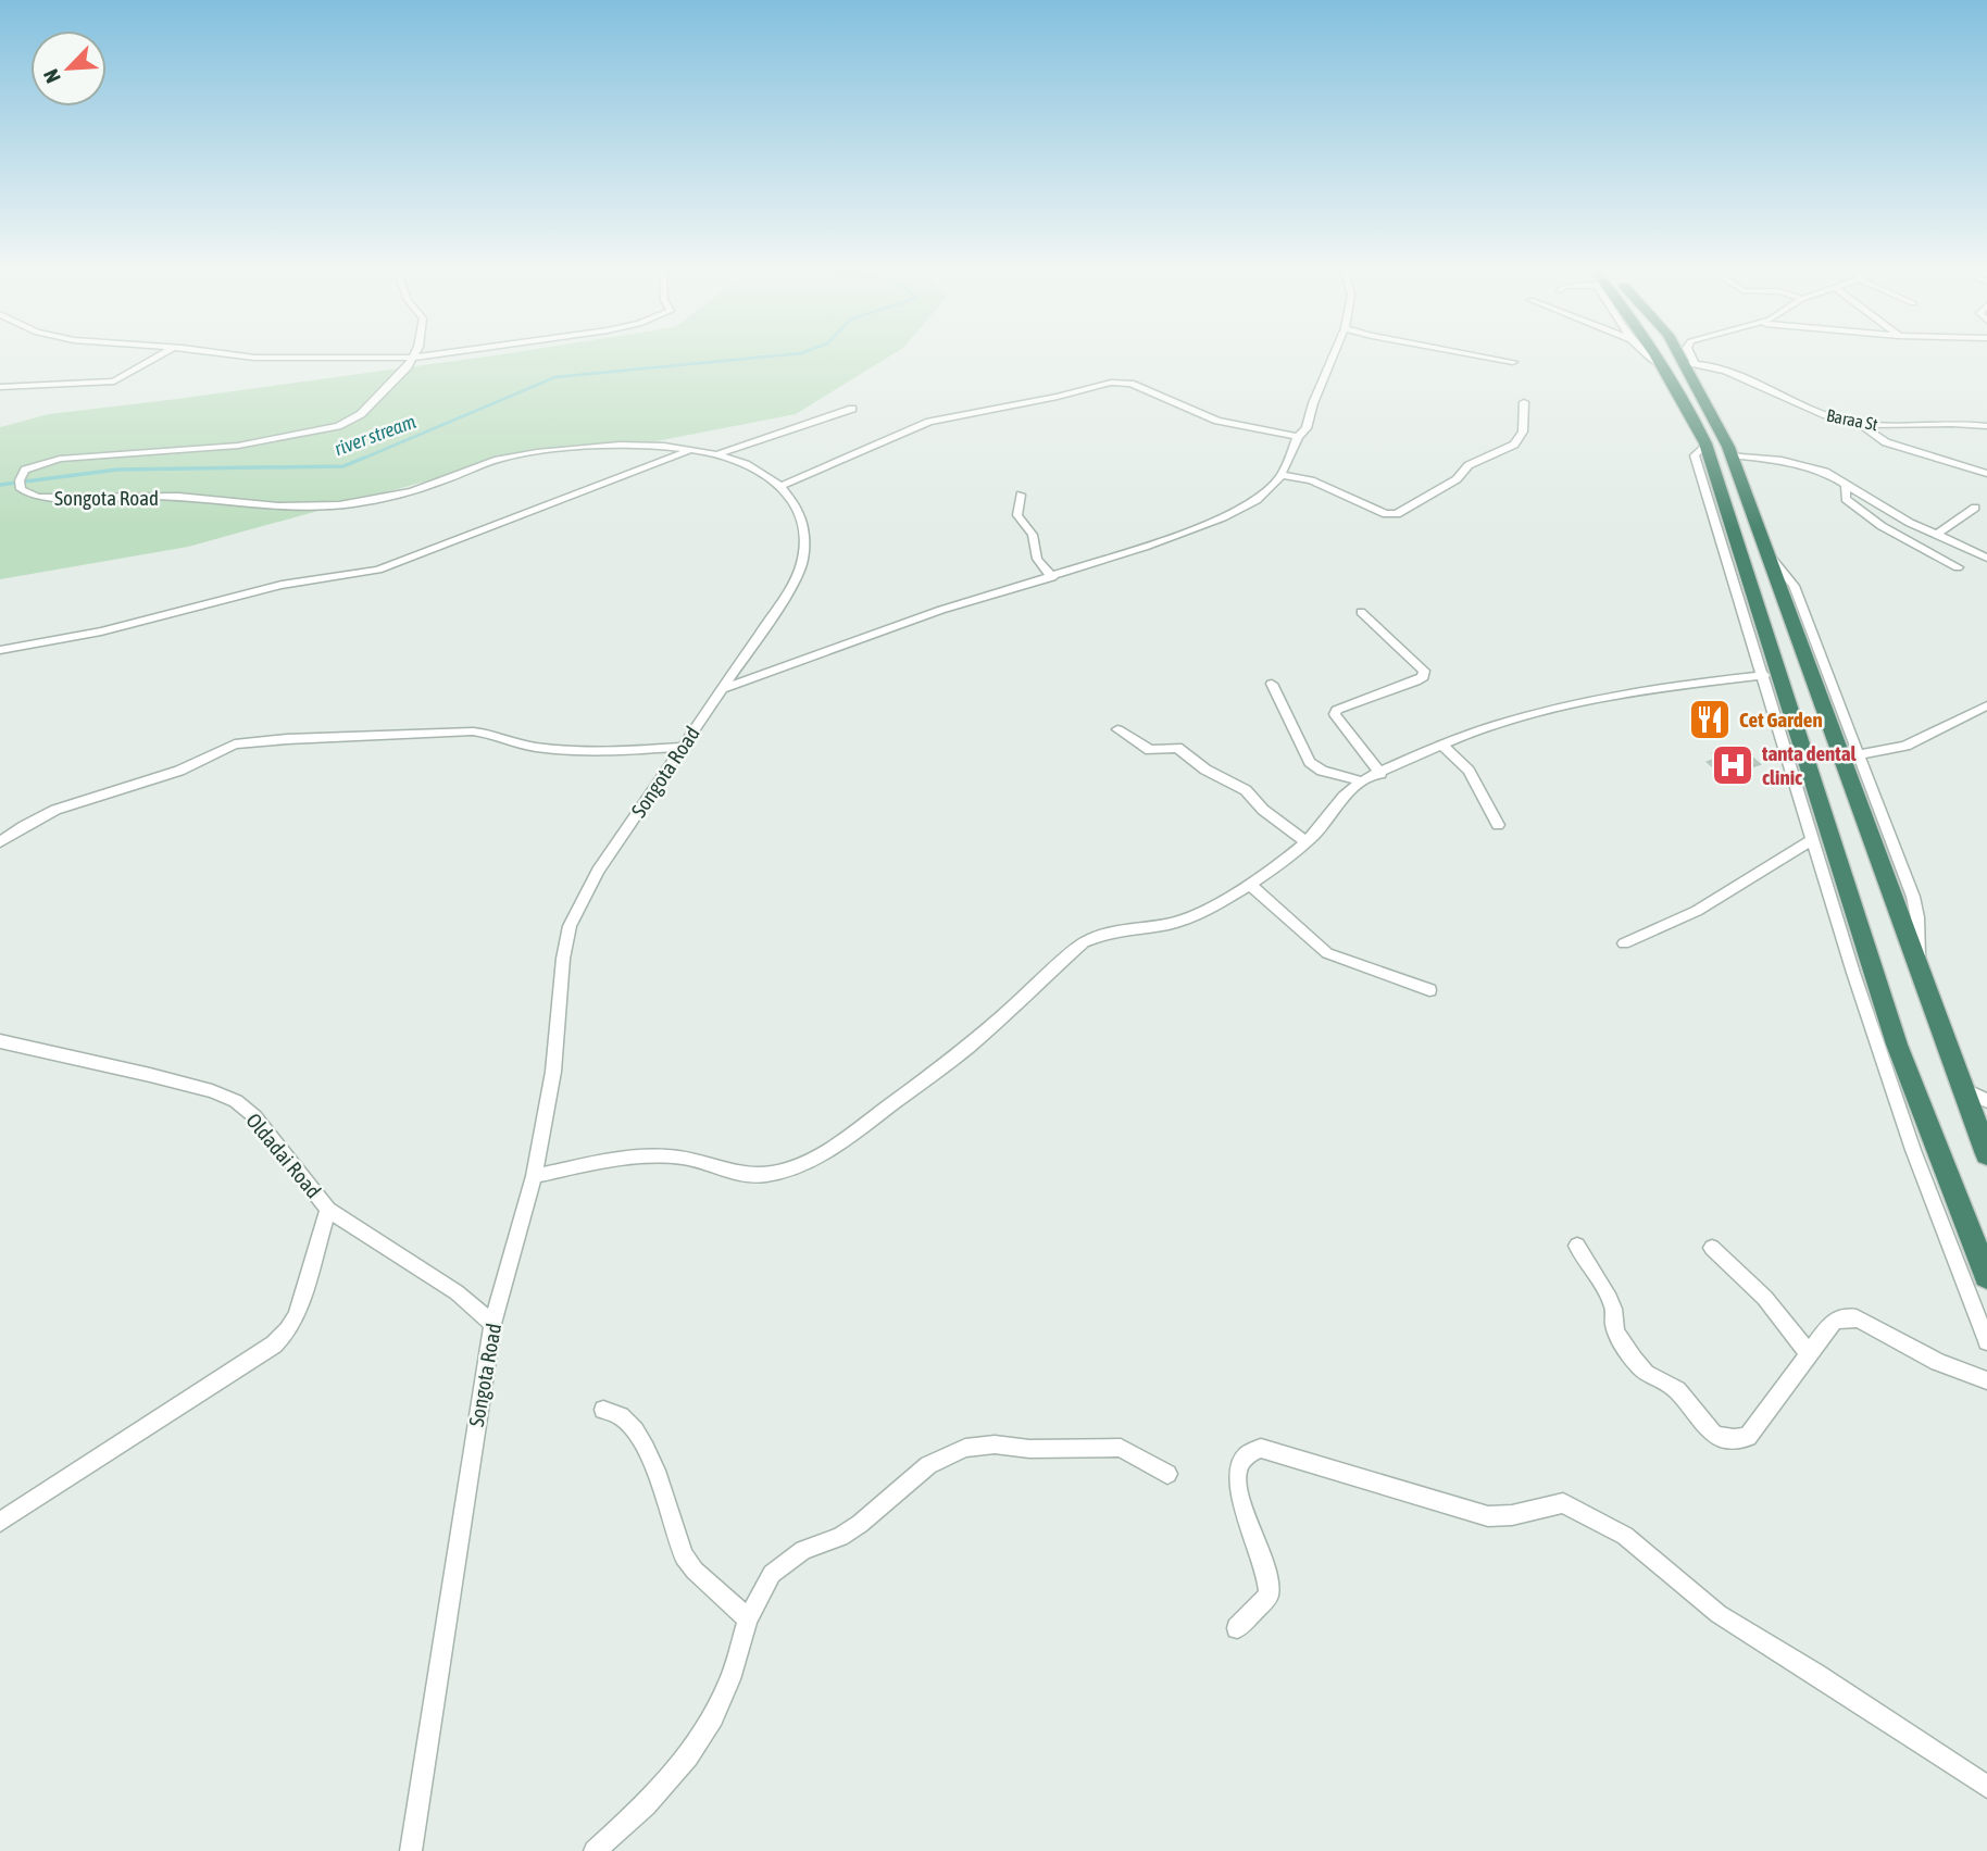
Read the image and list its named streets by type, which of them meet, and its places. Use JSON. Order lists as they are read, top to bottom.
{
  "streets": {
    "street": ["Baraa St", "Songota Road", "Oldadai Road"]
  },
  "crossings": [
    ["Songota Road", "Oldadai Road"]
  ],
  "water": ["river stream"],
  "places": {
    "restaurant": ["Cet Garden"],
    "hospital": ["tanta dental clinic"]
  },
  "north": "bottom left"
}
